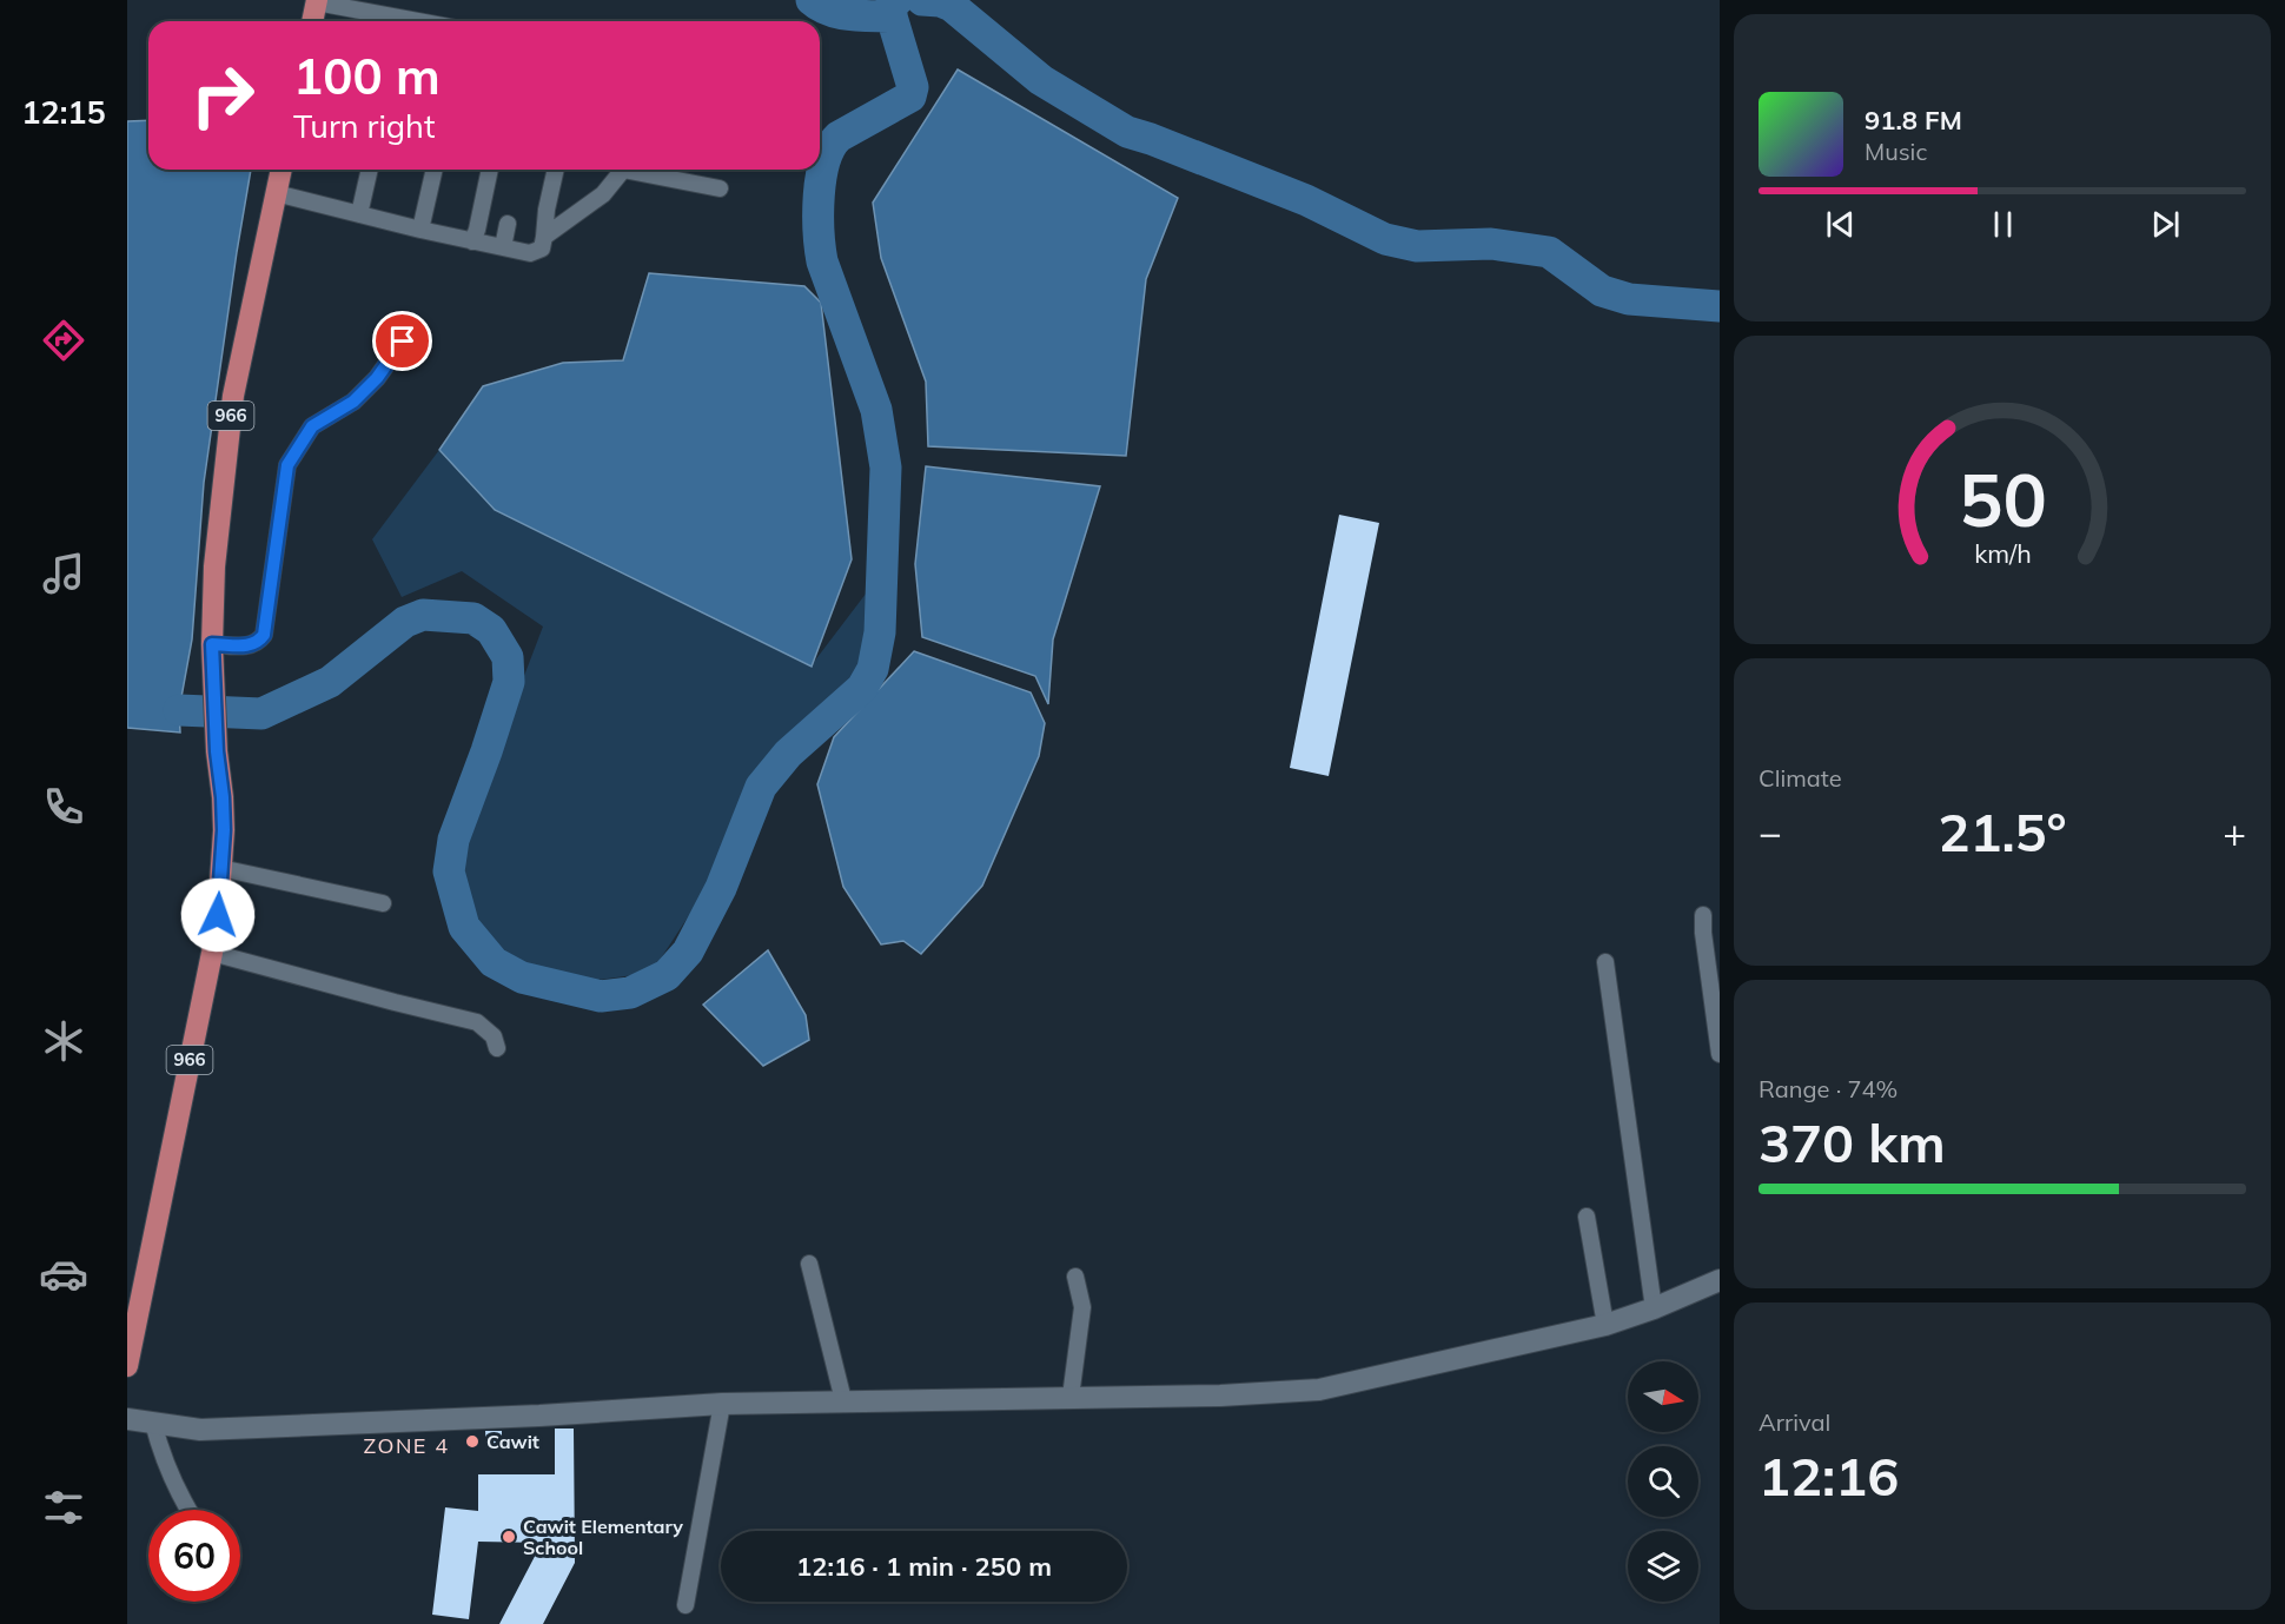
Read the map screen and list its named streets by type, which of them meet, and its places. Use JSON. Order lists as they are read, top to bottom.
{
  "streets": {
    "main road": ["966"]
  },
  "districts": ["ZONE 4"],
  "places": ["Cawit", "Cawit Elementary School"],
  "north": "right",
  "page": {
    "tabs": "12:15",
    "turn": ["100 m", "Turn right"],
    "song": ["91.8 FM", "Music"],
    "tile": [
      "Climate",
      ["Range · 74%", "370 km"],
      ["Arrival", "12:16"]
    ],
    "heat": ["−", "21.5°", "+"],
    "limit": "60",
    "trip": "12:16 · 1 min · 250 m",
    "gauge": ["50", "km/h"]
  }
}
